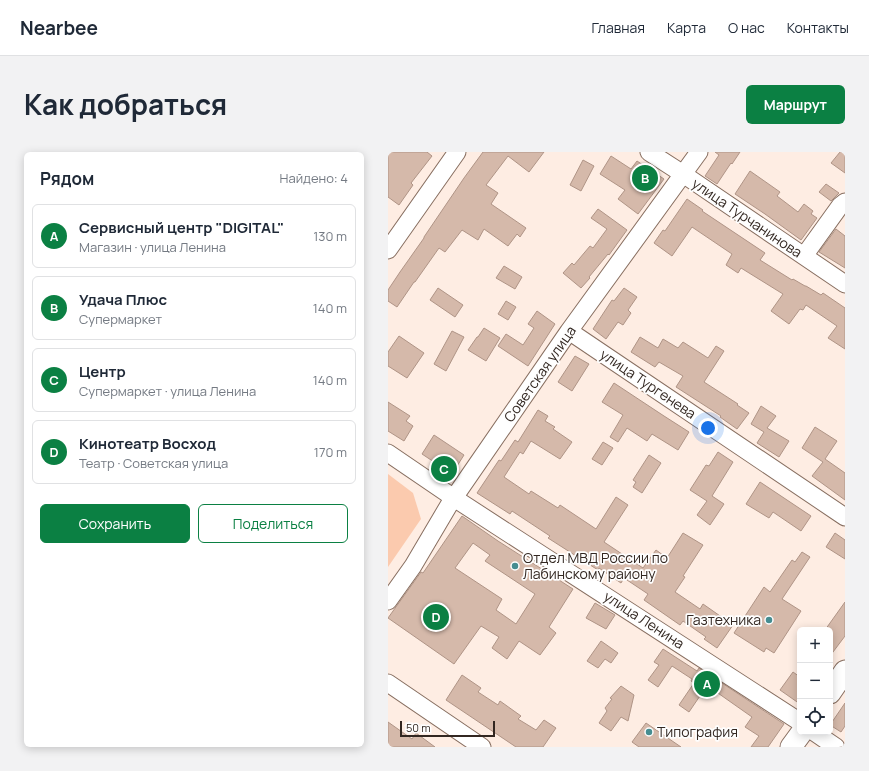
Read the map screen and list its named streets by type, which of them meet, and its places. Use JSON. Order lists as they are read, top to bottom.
{
  "streets": {
    "street": [
      "улица Турчанинова",
      "Советская улица",
      "улица Тургенева",
      "улица Ленина"
    ]
  },
  "crossings": [
    ["улица Турчанинова", "Советская улица"],
    ["Советская улица", "улица Тургенева"],
    ["Советская улица", "улица Ленина"]
  ],
  "places": ["Отдел МВД России по Лабинскому району", "Газтехника", "Типография"],
  "scale_bar": "50 m",
  "page": {
    "header": "Nearbee",
    "nav": [
      "Главная",
      "Карта",
      "О нас",
      "Контакты"
    ],
    "title": "Как добраться",
    "buttons": [
      "Маршрут",
      ["Сохранить", "Поделиться"]
    ],
    "heading": ["Рядом", "Найдено: 4"],
    "pins": [
      "B",
      "C",
      "D",
      "A"
    ],
    "list": [
      {
        "mark": "A",
        "name": "Сервисный центр \"DIGITAL\"",
        "note": "Магазин · улица Ленина",
        "value": "130 m"
      },
      {
        "mark": "B",
        "name": "Удача Плюс",
        "note": "Супермаркет",
        "value": "140 m"
      },
      {
        "mark": "C",
        "name": "Центр",
        "note": "Супермаркет · улица Ленина",
        "value": "140 m"
      },
      {
        "mark": "D",
        "name": "Кинотеатр Восход",
        "note": "Театр · Советская улица",
        "value": "170 m"
      }
    ],
    "map_buttons": ["+", "−"],
    "scale": "50 m"
  }
}
